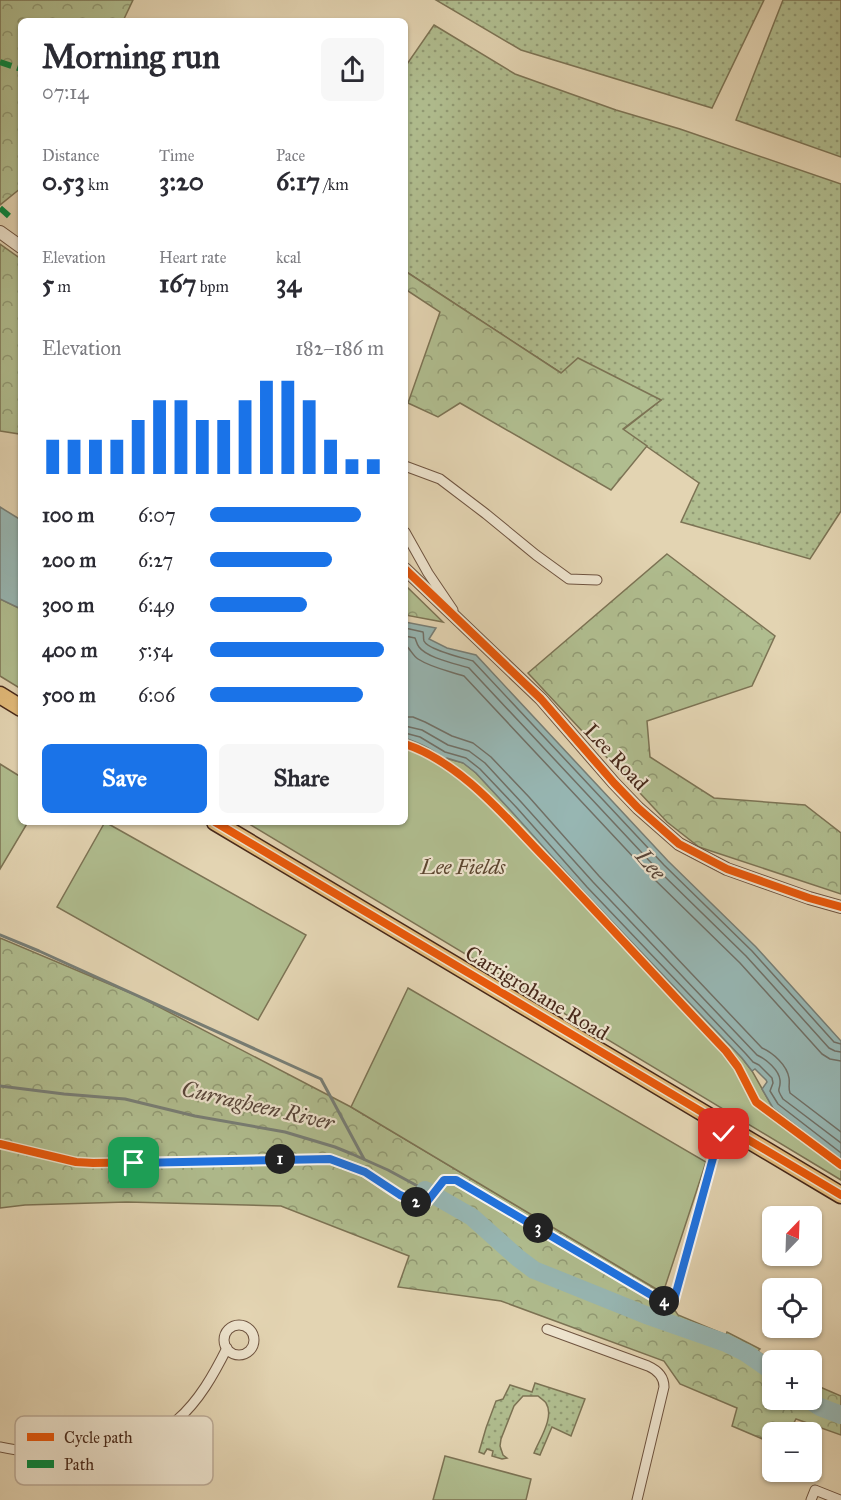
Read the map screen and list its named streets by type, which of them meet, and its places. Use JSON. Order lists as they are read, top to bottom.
{
  "streets": {
    "highway": ["Carrigrohane Road"],
    "street": ["Lee Road"]
  },
  "water": ["Lee", "Curragheen River"],
  "parks": ["Lee Fields"],
  "legend": ["Cycle path", "Path"],
  "north": "top right",
  "page": {
    "heading": ["Morning run", "07:14"],
    "stats": [
      ["Distance", "0.53 km"],
      ["Time", "3:20"],
      ["Pace", "6:17 /km"],
      ["Elevation", "5 m"],
      ["Heart rate", "167 bpm"],
      ["kcal", "34"]
    ],
    "chart": ["Elevation", "182–186 m"],
    "list": [
      {
        "name": "100 m",
        "note": "6:07"
      },
      {
        "name": "200 m",
        "note": "6:27"
      },
      {
        "name": "300 m",
        "note": "6:49"
      },
      {
        "name": "400 m",
        "note": "5:54"
      },
      {
        "name": "500 m",
        "note": "6:06"
      }
    ],
    "buttons": ["Save", "Share"],
    "pins": [
      "1",
      "2",
      "3",
      "4"
    ],
    "map_buttons": ["+", "−"]
  }
}
